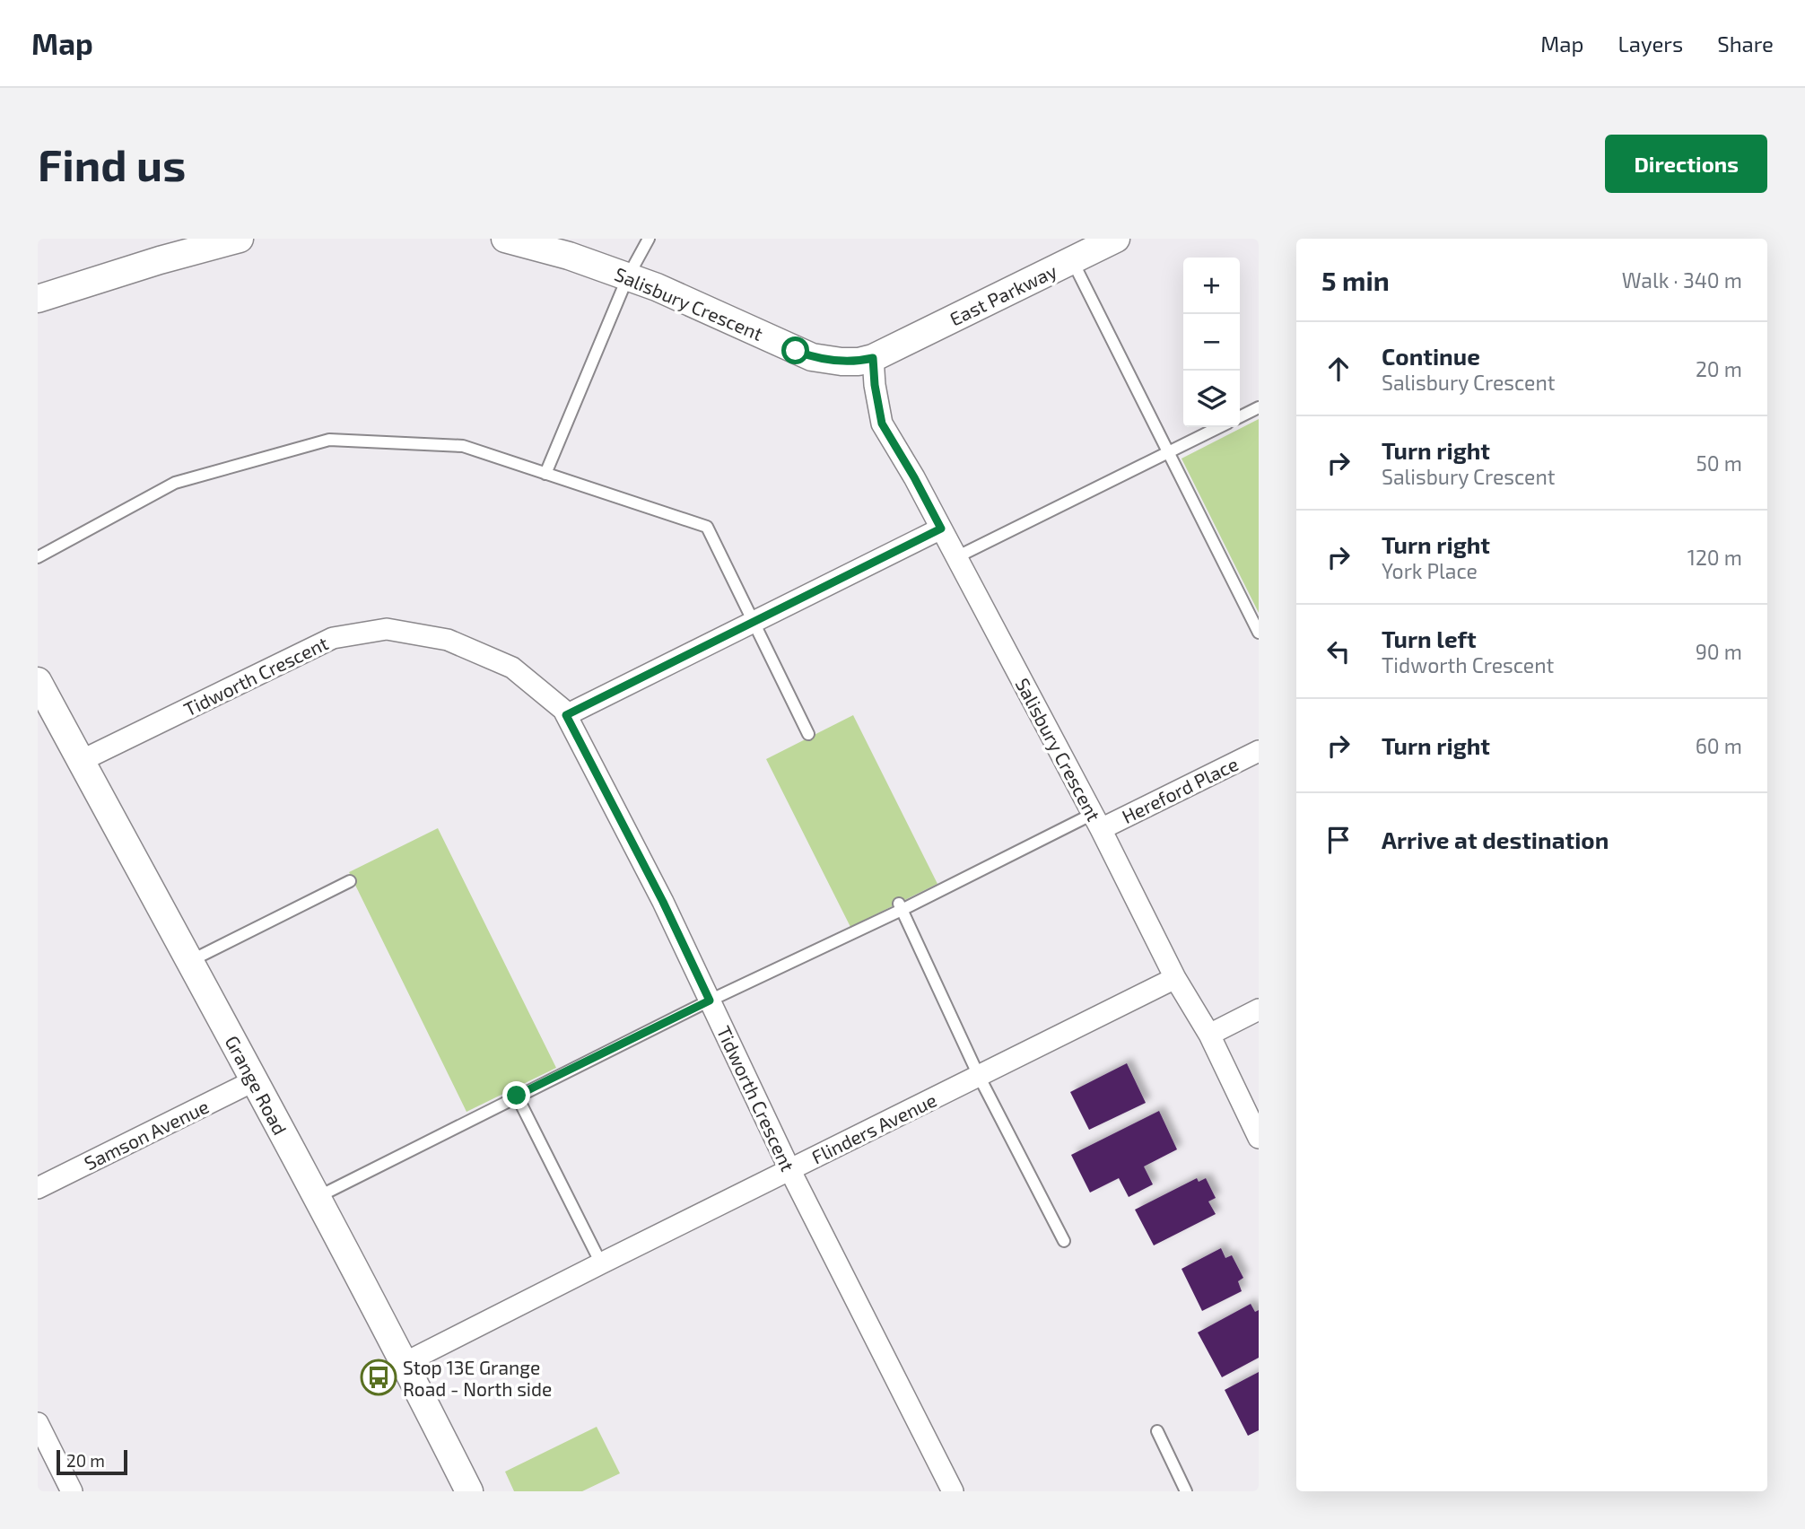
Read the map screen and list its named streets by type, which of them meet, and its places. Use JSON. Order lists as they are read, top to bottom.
{
  "streets": {
    "street": [
      "East Parkway",
      "Salisbury Crescent",
      "Tidworth Crescent",
      "Hereford Place",
      "Grange Road",
      "Flinders Avenue",
      "Samson Avenue"
    ]
  },
  "crossings": [
    ["East Parkway", "Salisbury Crescent"],
    ["Salisbury Crescent", "Hereford Place"],
    ["Salisbury Crescent", "Flinders Avenue"],
    ["Tidworth Crescent", "Grange Road"],
    ["Tidworth Crescent", "Flinders Avenue"],
    ["Grange Road", "Flinders Avenue"],
    ["Grange Road", "Samson Avenue"]
  ],
  "places": {
    "bus stop": ["Stop 13E Grange Road - North side"]
  },
  "scale_bar": "20 m",
  "page": {
    "header": "Map",
    "nav": ["Map", "Layers", "Share"],
    "buttons": "Directions",
    "title": "Find us",
    "heading": ["5 min", "Walk · 340 m"],
    "map_buttons": ["+", "−"],
    "list": [
      ["Continue", "Salisbury Crescent", "20 m"],
      ["Turn right", "Salisbury Crescent", "50 m"],
      ["Turn right", "York Place", "120 m"],
      ["Turn left", "Tidworth Crescent", "90 m"],
      ["Turn right", "60 m"],
      "Arrive at destination"
    ],
    "scale": "20 m"
  }
}
